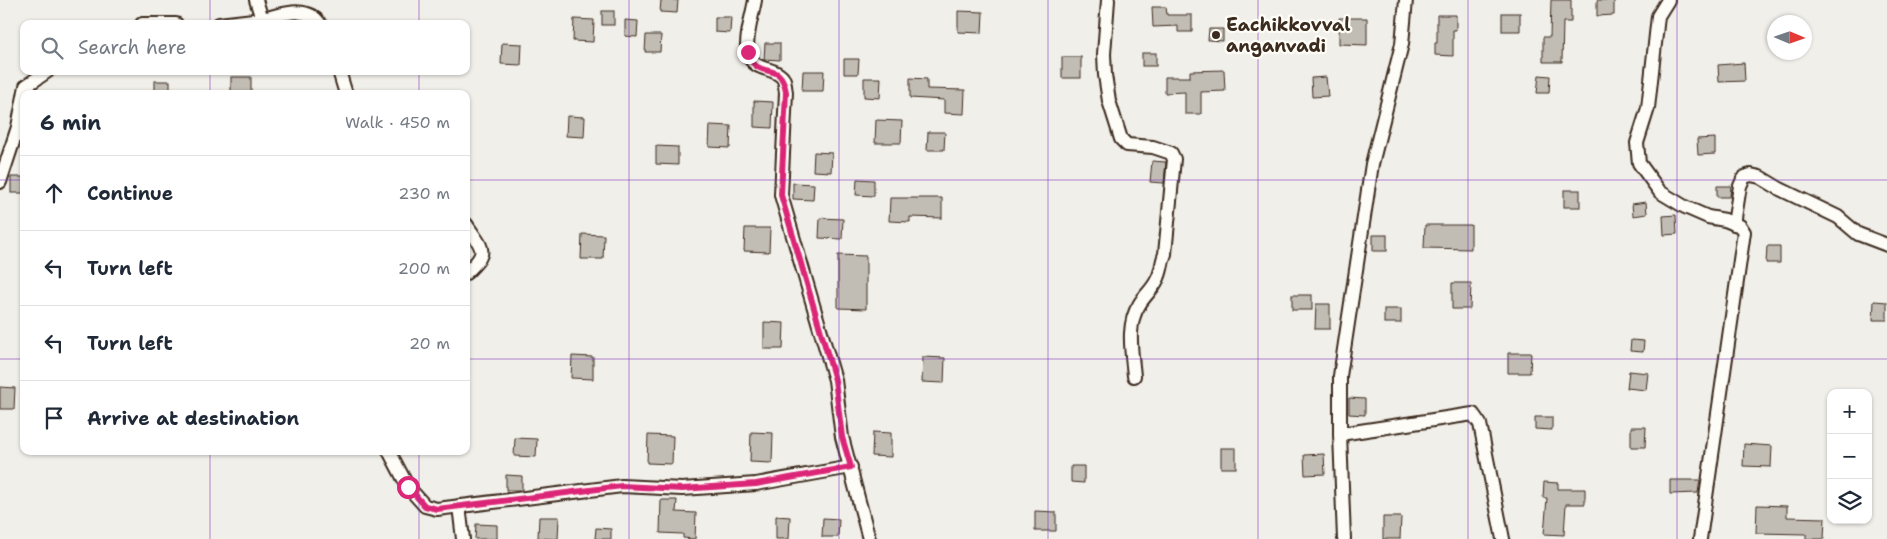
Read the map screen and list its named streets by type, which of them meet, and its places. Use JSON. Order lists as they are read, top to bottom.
{
  "places": ["Eachikkovval anganvadi"],
  "north": "right",
  "page": {
    "search": "Search here",
    "heading": ["6 min", "Walk · 450 m"],
    "list": [
      ["Continue", "230 m"],
      ["Turn left", "200 m"],
      ["Turn left", "20 m"],
      "Arrive at destination"
    ],
    "map_buttons": ["+", "−"]
  }
}
